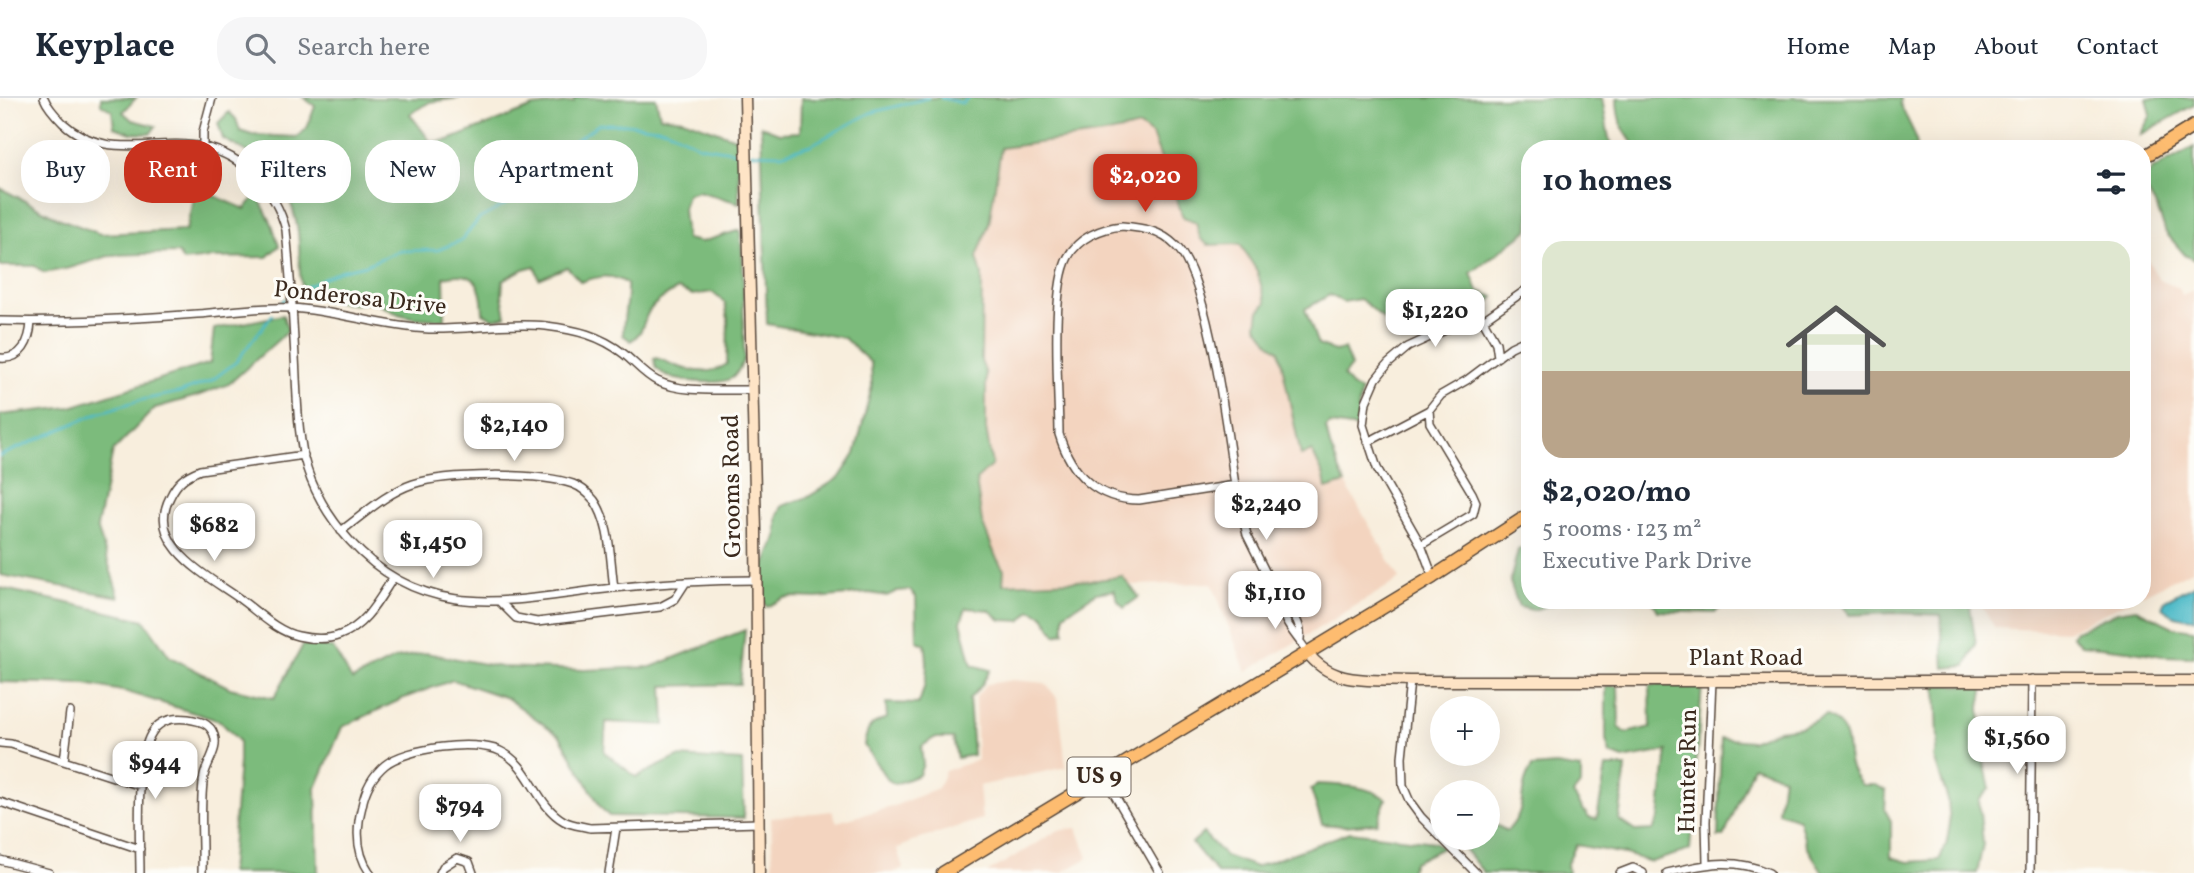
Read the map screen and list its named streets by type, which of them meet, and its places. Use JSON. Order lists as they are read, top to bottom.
{
  "streets": {
    "main road": ["US 9"],
    "street": [
      "Ponderosa Drive",
      "Grooms Road",
      "Plant Road",
      "Hunter Run"
    ]
  },
  "crossings": [
    ["Ponderosa Drive", "Grooms Road"],
    ["Plant Road", "Hunter Run"],
    ["Plant Road", "US 9"]
  ],
  "page": {
    "header": "Keyplace",
    "search": "Search here",
    "nav": [
      "Home",
      "Map",
      "About",
      "Contact"
    ],
    "chip": [
      "Buy",
      "Rent",
      "Filters",
      "New",
      "Apartment"
    ],
    "heading": "10 homes",
    "price": [
      "$2,020",
      "$1,220",
      "$2,140",
      "$2,240",
      "$682",
      "$1,450",
      "$1,110",
      "$1,560",
      "$944",
      "$794"
    ],
    "list": [
      {
        "name": "$2,020/mo",
        "note": "5 rooms · 123 m² · Executive Park Drive"
      }
    ],
    "map_buttons": ["+", "−"]
  }
}
